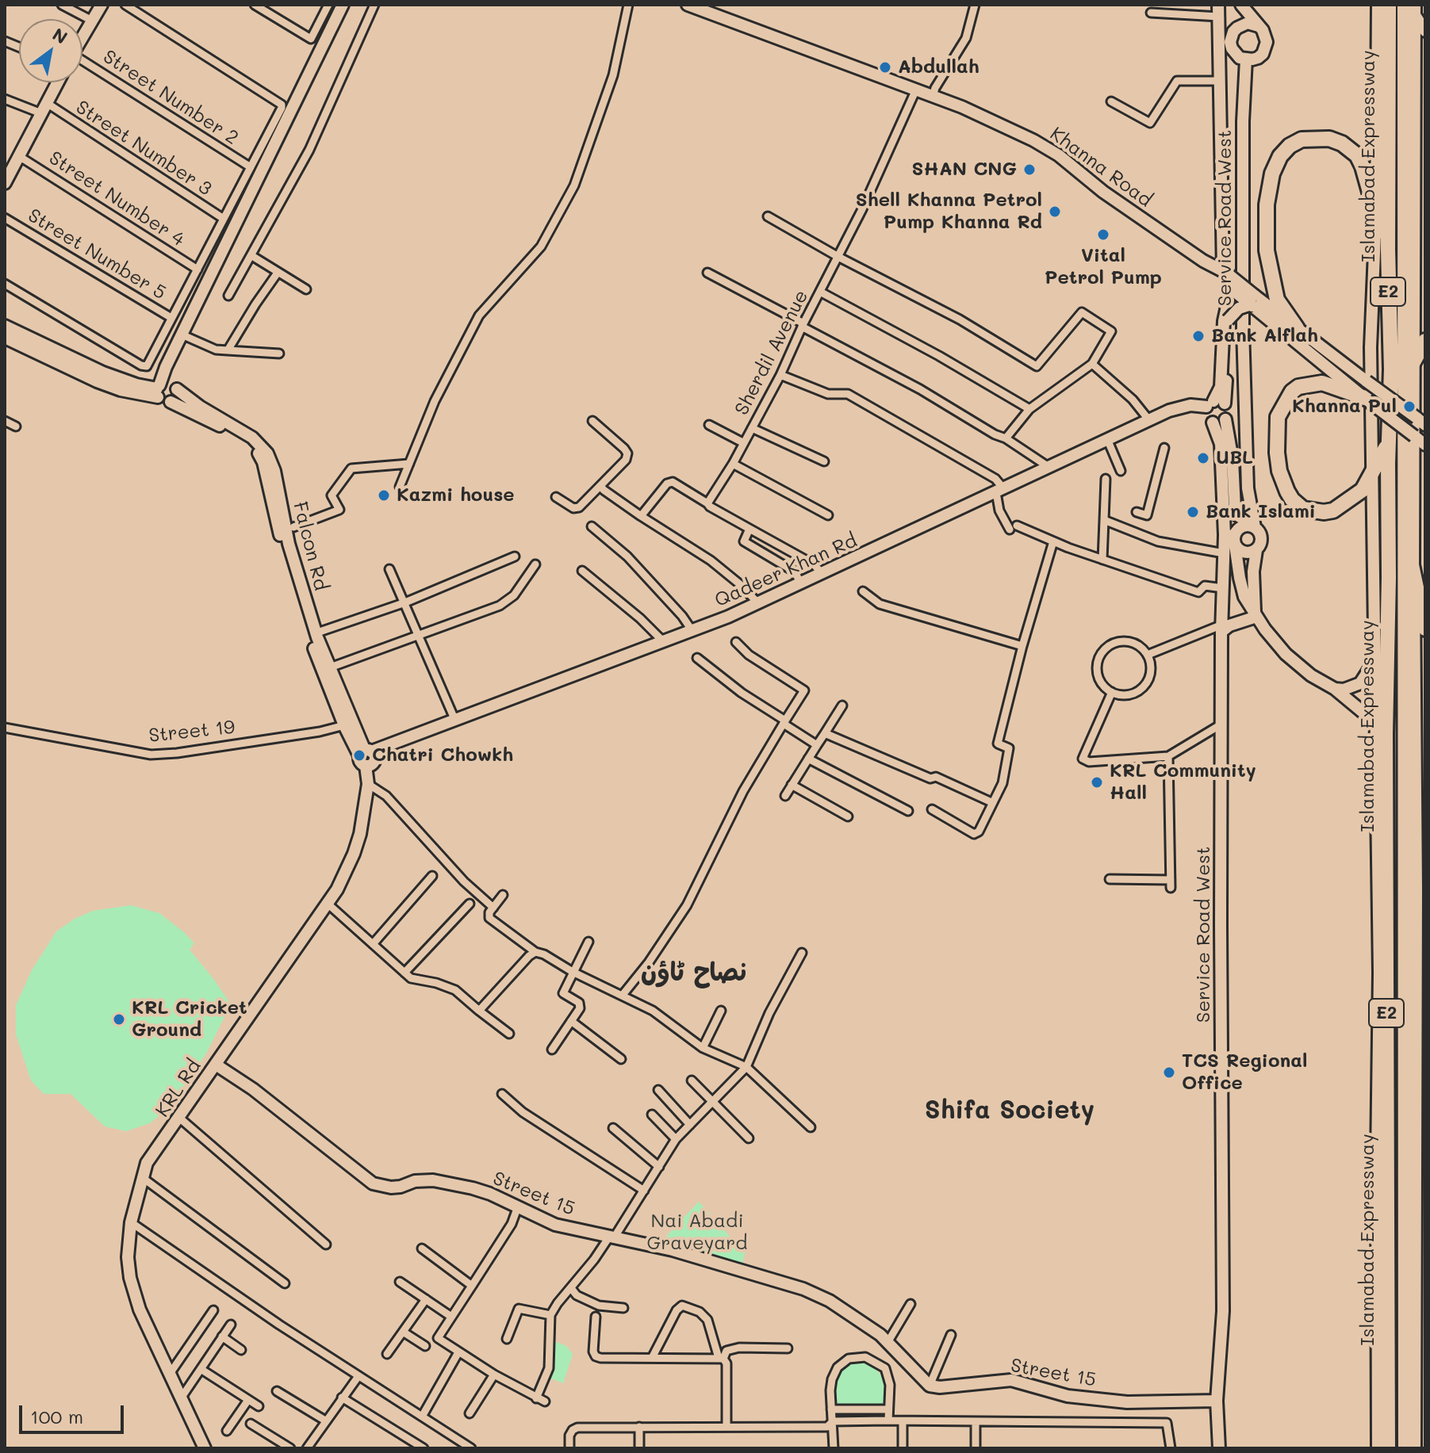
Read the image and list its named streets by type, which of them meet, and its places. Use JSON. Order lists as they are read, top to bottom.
{
  "streets": {
    "highway": ["Islamabad Expressway", "E2"],
    "street": [
      "Street Number 2",
      "Street Number 3",
      "Khanna Road",
      "Street Number 4",
      "Service Road West",
      "Street Number 5",
      "Sherdil Avenue",
      "Falcon Rd",
      "Qadeer Khan Rd",
      "Street 19",
      "KRL Rd",
      "Street 15"
    ]
  },
  "crossings": [
    ["Khanna Road", "Service Road West"],
    ["Khanna Road", "Sherdil Avenue"],
    ["Service Road West", "Qadeer Khan Rd"],
    ["Service Road West", "Street 15"],
    ["Falcon Rd", "Qadeer Khan Rd"],
    ["Falcon Rd", "Street 19"],
    ["Falcon Rd", "KRL Rd"],
    ["Qadeer Khan Rd", "KRL Rd"],
    ["KRL Rd", "Street 15"]
  ],
  "districts": ["نصاح ٹاؤن", "Shifa Society"],
  "parks": ["Nai Abadi Graveyard"],
  "places": [
    "Abdullah",
    "SHAN CNG",
    "Shell Khanna Petrol Pump Khanna Rd",
    "Vital Petrol Pump",
    "Bank Alflah",
    "Khanna Pul",
    "UBL",
    "Kazmi house",
    "Bank Islami",
    "Chatri Chowkh",
    "KRL Community Hall",
    "KRL Cricket Ground",
    "TCS Regional Office"
  ],
  "scale_bar": "100 m",
  "north": "top right"
}
